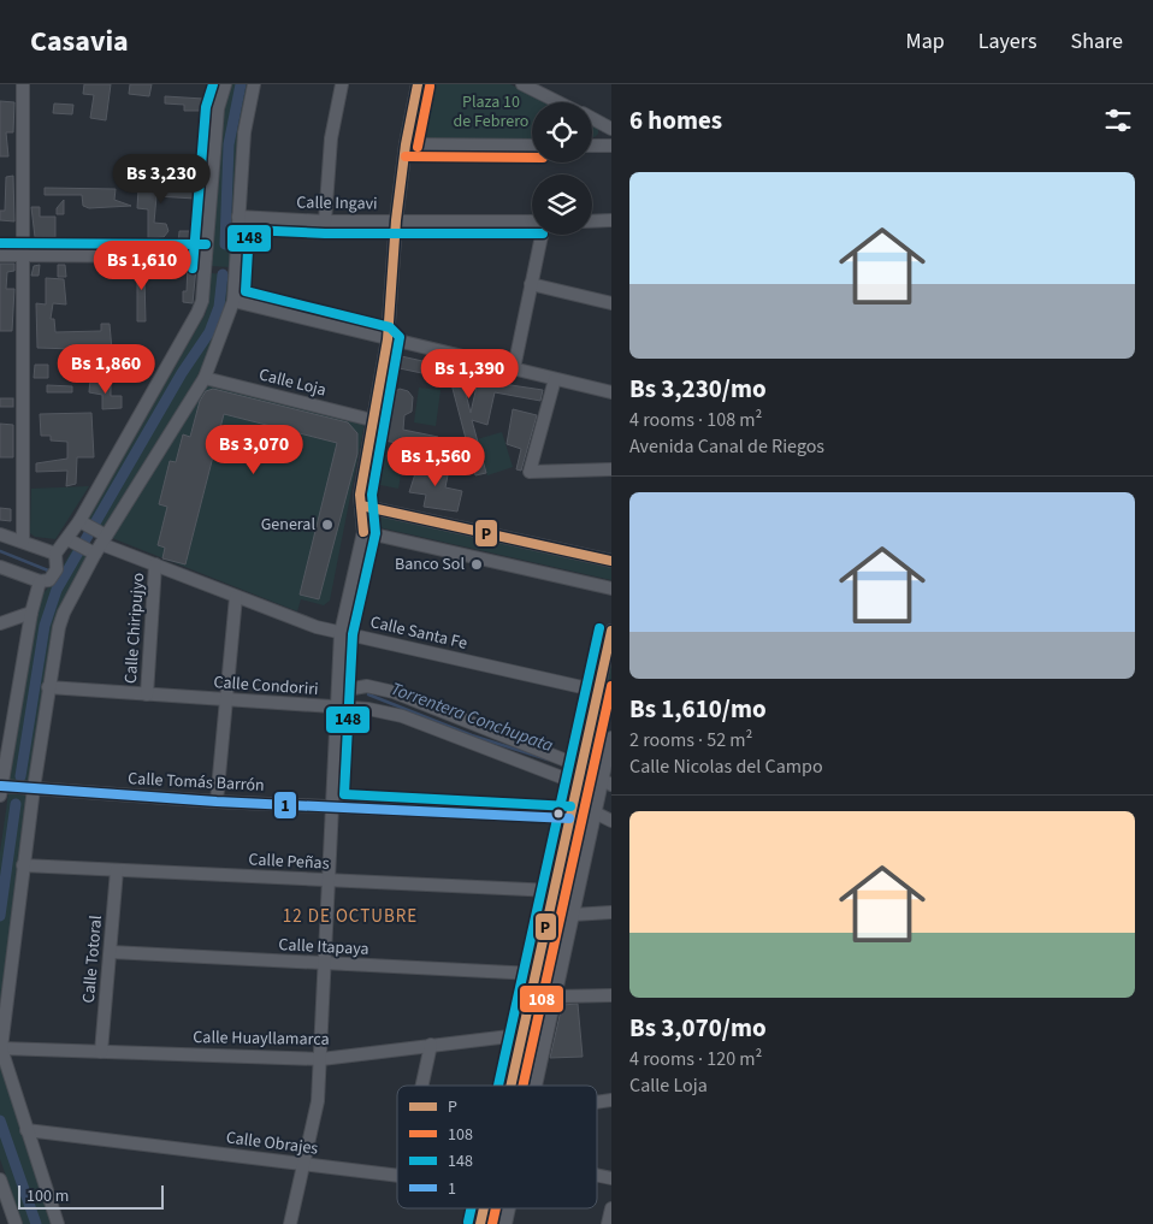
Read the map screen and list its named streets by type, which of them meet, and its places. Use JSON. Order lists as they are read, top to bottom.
{
  "streets": {
    "street": [
      "Calle Ingavi",
      "Calle Loja",
      "Calle Chiripujyo",
      "Calle Santa Fe",
      "Calle Condoriri",
      "Calle Tomás Barrón",
      "Calle Peñas",
      "Calle Itapaya",
      "Calle Totoral",
      "Calle Huayllamarca",
      "Calle Obrajes"
    ]
  },
  "crossings": [
    ["Calle Chiripujyo", "Calle Santa Fe"],
    ["Calle Chiripujyo", "Calle Condoriri"],
    ["Calle Peñas", "Calle Totoral"],
    ["Calle Itapaya", "Calle Totoral"],
    ["Calle Totoral", "Calle Huayllamarca"]
  ],
  "districts": ["12 DE OCTUBRE"],
  "water": ["Torrentera Conchupata"],
  "parks": ["Plaza 10 de Febrero"],
  "places": ["General", "Banco Sol"],
  "lines": [
    "transit line P",
    "transit line 148",
    "transit line 108",
    "transit line 1"
  ],
  "legend": [
    "P",
    "108",
    "148",
    "1"
  ],
  "scale_bar": "100 m",
  "page": {
    "header": "Casavia",
    "nav": ["Map", "Layers", "Share"],
    "heading": "6 homes",
    "price": [
      "Bs 3,230",
      "Bs 1,610",
      "Bs 1,860",
      "Bs 1,390",
      "Bs 3,070",
      "Bs 1,560"
    ],
    "list": [
      {
        "name": "Bs 3,230/mo",
        "note": "4 rooms · 108 m² · Avenida Canal de Riegos"
      },
      {
        "name": "Bs 1,610/mo",
        "note": "2 rooms · 52 m² · Calle Nicolas del Campo"
      },
      {
        "name": "Bs 3,070/mo",
        "note": "4 rooms · 120 m² · Calle Loja"
      }
    ],
    "scale": "100 m"
  }
}
